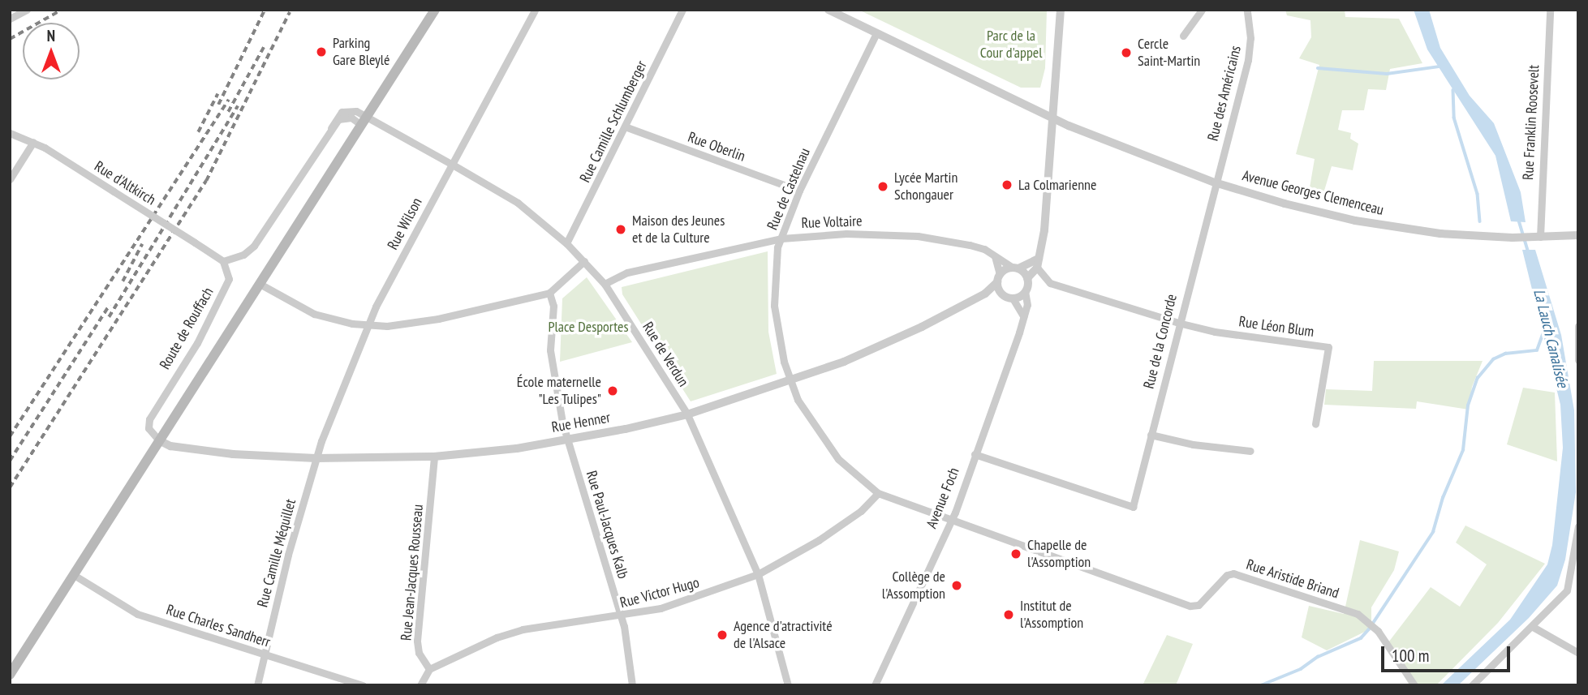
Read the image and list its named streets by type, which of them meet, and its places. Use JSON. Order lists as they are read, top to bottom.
{
  "streets": {
    "street": [
      "Rue des Américains",
      "Rue Camille Schlumberger",
      "Rue Franklin Roosevelt",
      "Rue Oberlin",
      "Rue d'Altkirch",
      "Rue de Castelnau",
      "Avenue Georges Clemenceau",
      "Rue Voltaire",
      "Rue Wilson",
      "Rue Léon Blum",
      "Route de Rouffach",
      "Rue de la Concorde",
      "Rue de Verdun",
      "Rue Henner",
      "Avenue Foch",
      "Rue Paul-Jacques Kalb",
      "Rue Camille Méquillet",
      "Rue Jean-Jacques Rousseau",
      "Rue Aristide Briand",
      "Rue Victor Hugo",
      "Rue Charles Sandherr"
    ]
  },
  "crossings": [
    ["Rue des Américains", "Avenue Georges Clemenceau"],
    ["Rue des Américains", "Rue de la Concorde"],
    ["Rue Camille Schlumberger", "Rue Oberlin"],
    ["Rue Camille Schlumberger", "Rue de Verdun"],
    ["Rue Franklin Roosevelt", "Avenue Georges Clemenceau"],
    ["Rue Oberlin", "Rue de Castelnau"],
    ["Rue d'Altkirch", "Route de Rouffach"],
    ["Rue de Castelnau", "Avenue Georges Clemenceau"],
    ["Rue de Castelnau", "Rue Voltaire"],
    ["Rue de Castelnau", "Rue Henner"],
    ["Rue de Castelnau", "Avenue Foch"],
    ["Rue de Castelnau", "Rue Aristide Briand"],
    ["Rue de Castelnau", "Rue Victor Hugo"],
    ["Avenue Georges Clemenceau", "Rue de la Concorde"],
    ["Rue Voltaire", "Rue de Verdun"],
    ["Rue Voltaire", "Rue Henner"],
    ["Rue Voltaire", "Avenue Foch"],
    ["Rue Wilson", "Rue de Verdun"],
    ["Rue Wilson", "Rue Henner"],
    ["Rue Wilson", "Rue Camille Méquillet"],
    ["Rue Léon Blum", "Rue de la Concorde"],
    ["Route de Rouffach", "Rue Henner"],
    ["Rue de la Concorde", "Avenue Foch"],
    ["Rue de Verdun", "Rue Henner"],
    ["Rue de Verdun", "Rue Victor Hugo"],
    ["Rue Henner", "Avenue Foch"],
    ["Rue Henner", "Rue Paul-Jacques Kalb"],
    ["Rue Henner", "Rue Camille Méquillet"],
    ["Rue Henner", "Rue Jean-Jacques Rousseau"],
    ["Avenue Foch", "Rue Aristide Briand"],
    ["Rue Paul-Jacques Kalb", "Rue Victor Hugo"],
    ["Rue Camille Méquillet", "Rue Charles Sandherr"],
    ["Rue Jean-Jacques Rousseau", "Rue Victor Hugo"]
  ],
  "water": ["La Lauch Canalisée"],
  "parks": ["Parc de la Cour d'appel", "Place Desportes"],
  "places": [
    "Parking Gare Bleylé",
    "Cercle Saint-Martin",
    "La Colmarienne",
    "Lycée Martin Schongauer",
    "Maison des Jeunes et de la Culture",
    "École maternelle \"Les Tulipes\"",
    "Chapelle de l'Assomption",
    "Collège de l'Assomption",
    "Institut de l'Assomption",
    "Agence d'atractivité de l'Alsace"
  ],
  "scale_bar": "100 m",
  "north": "top"
}
